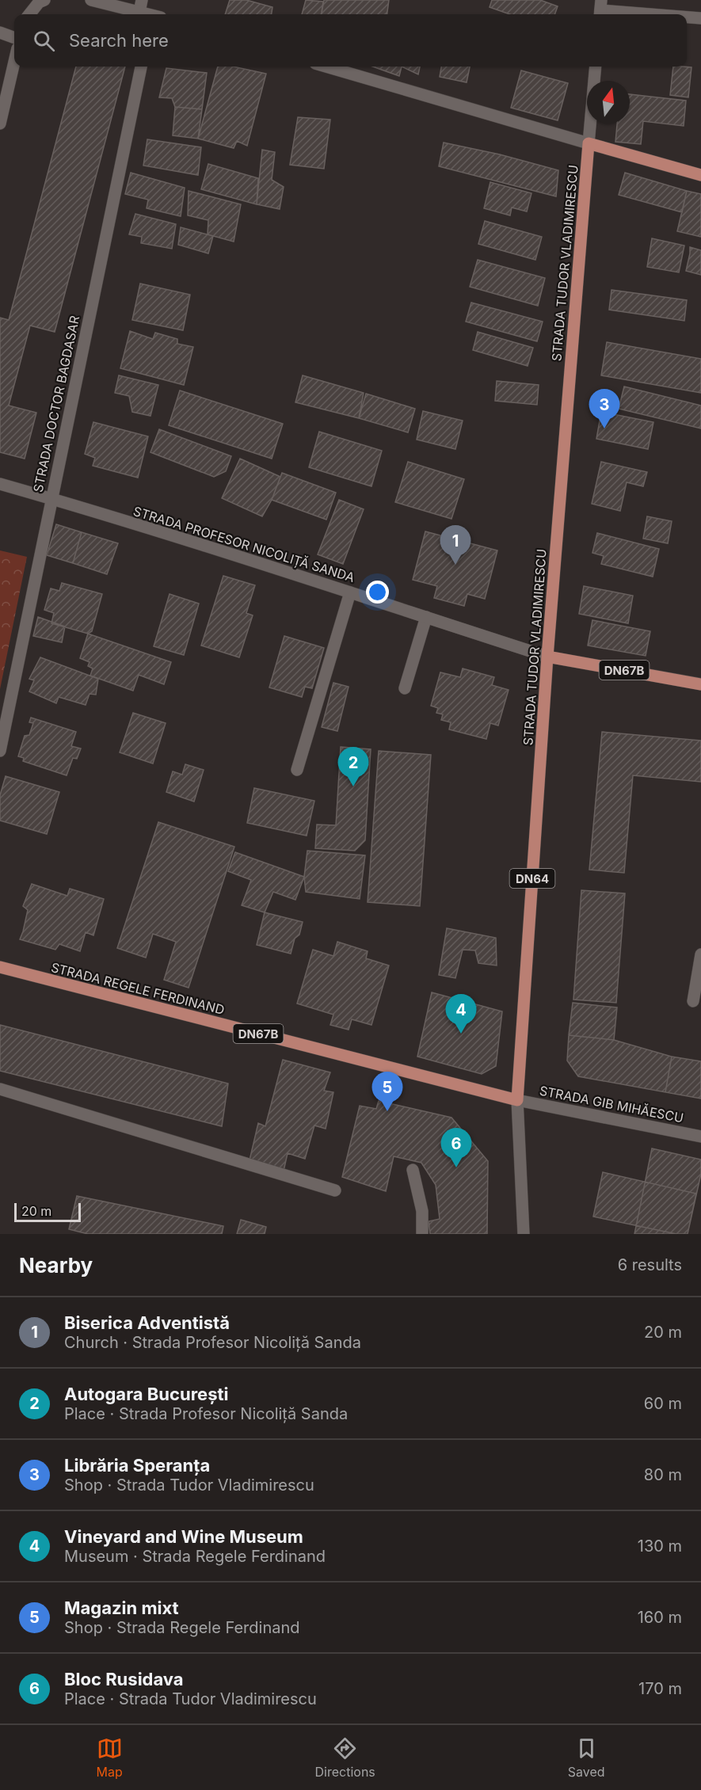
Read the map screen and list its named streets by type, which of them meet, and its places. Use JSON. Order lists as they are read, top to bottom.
{
  "streets": {
    "main road": [
      "STRADA TUDOR VLADIMIRESCU",
      "STRADA PROFESOR NICOLIȚĂ SANDA",
      "DN67B",
      "DN64",
      "STRADA REGELE FERDINAND"
    ],
    "street": ["STRADA DOCTOR BAGDASAR", "STRADA GIB MIHĂESCU"]
  },
  "crossings": [
    ["STRADA TUDOR VLADIMIRESCU", "STRADA PROFESOR NICOLIȚĂ SANDA"],
    ["STRADA TUDOR VLADIMIRESCU", "STRADA REGELE FERDINAND"],
    ["STRADA TUDOR VLADIMIRESCU", "STRADA GIB MIHĂESCU"],
    ["STRADA DOCTOR BAGDASAR", "STRADA PROFESOR NICOLIȚĂ SANDA"],
    ["STRADA REGELE FERDINAND", "STRADA GIB MIHĂESCU"]
  ],
  "scale_bar": "20 m",
  "north": "top",
  "page": {
    "search": "Search here",
    "pins": [
      "3",
      "1",
      "2",
      "4",
      "5",
      "6"
    ],
    "scale": "20 m",
    "heading": ["Nearby", "6 results"],
    "list": [
      {
        "mark": "1",
        "name": "Biserica Adventistă",
        "note": "Church · Strada Profesor Nicoliță Sanda",
        "value": "20 m"
      },
      {
        "mark": "2",
        "name": "Autogara București",
        "note": "Place · Strada Profesor Nicoliță Sanda",
        "value": "60 m"
      },
      {
        "mark": "3",
        "name": "Librăria Speranța",
        "note": "Shop · Strada Tudor Vladimirescu",
        "value": "80 m"
      },
      {
        "mark": "4",
        "name": "Vineyard and Wine Museum",
        "note": "Museum · Strada Regele Ferdinand",
        "value": "130 m"
      },
      {
        "mark": "5",
        "name": "Magazin mixt",
        "note": "Shop · Strada Regele Ferdinand",
        "value": "160 m"
      },
      {
        "mark": "6",
        "name": "Bloc Rusidava",
        "note": "Place · Strada Tudor Vladimirescu",
        "value": "170 m"
      }
    ],
    "nav": ["Map", "Directions", "Saved"]
  }
}
